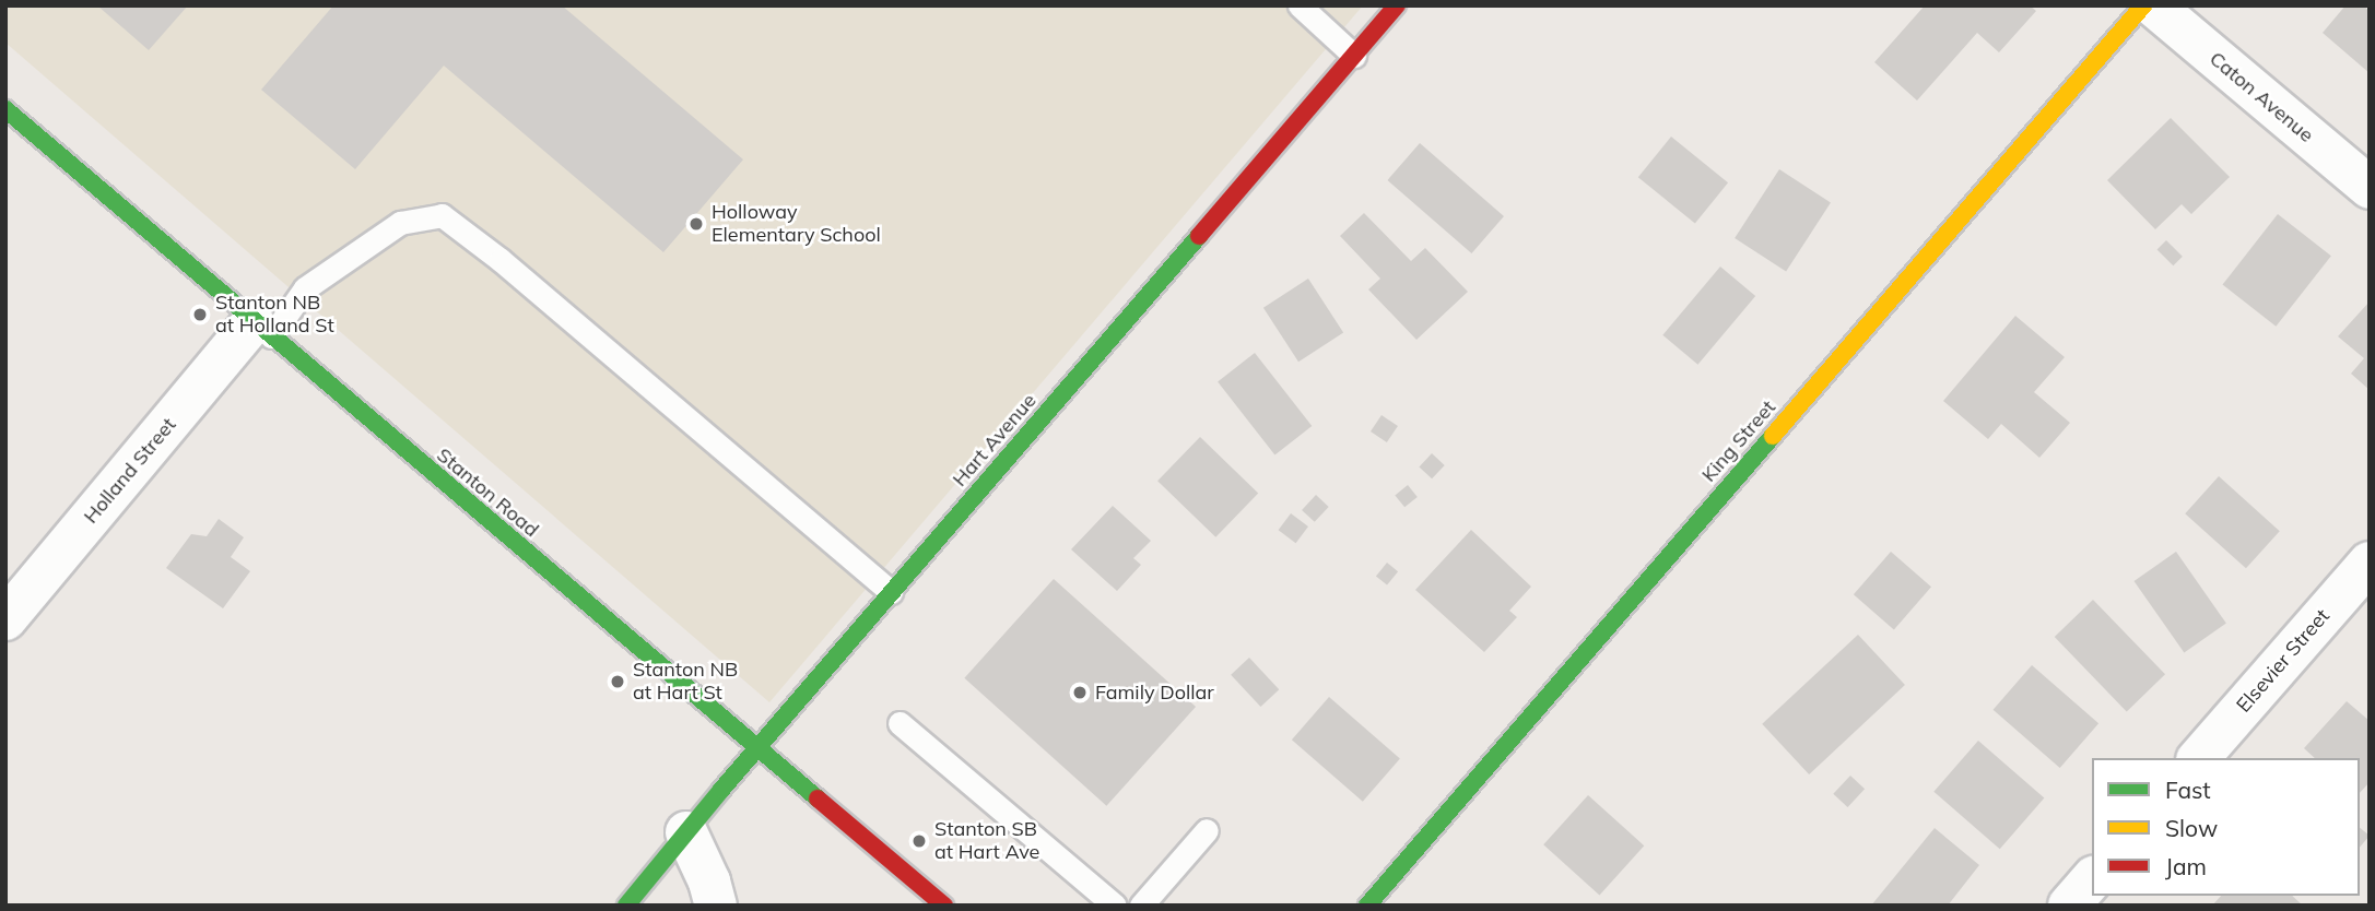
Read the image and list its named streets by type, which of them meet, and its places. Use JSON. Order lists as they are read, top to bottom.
{
  "streets": {
    "street": [
      "Caton Avenue",
      "Hart Avenue",
      "King Street",
      "Holland Street",
      "Stanton Road",
      "Elsevier Street"
    ]
  },
  "crossings": [
    ["Hart Avenue", "Stanton Road"],
    ["Holland Street", "Stanton Road"]
  ],
  "places": [
    "Holloway Elementary School",
    "Stanton NB at Holland St",
    "Stanton NB at Hart St",
    "Family Dollar",
    "Stanton SB at Hart Ave"
  ],
  "legend": ["Fast", "Slow", "Jam"]
}
